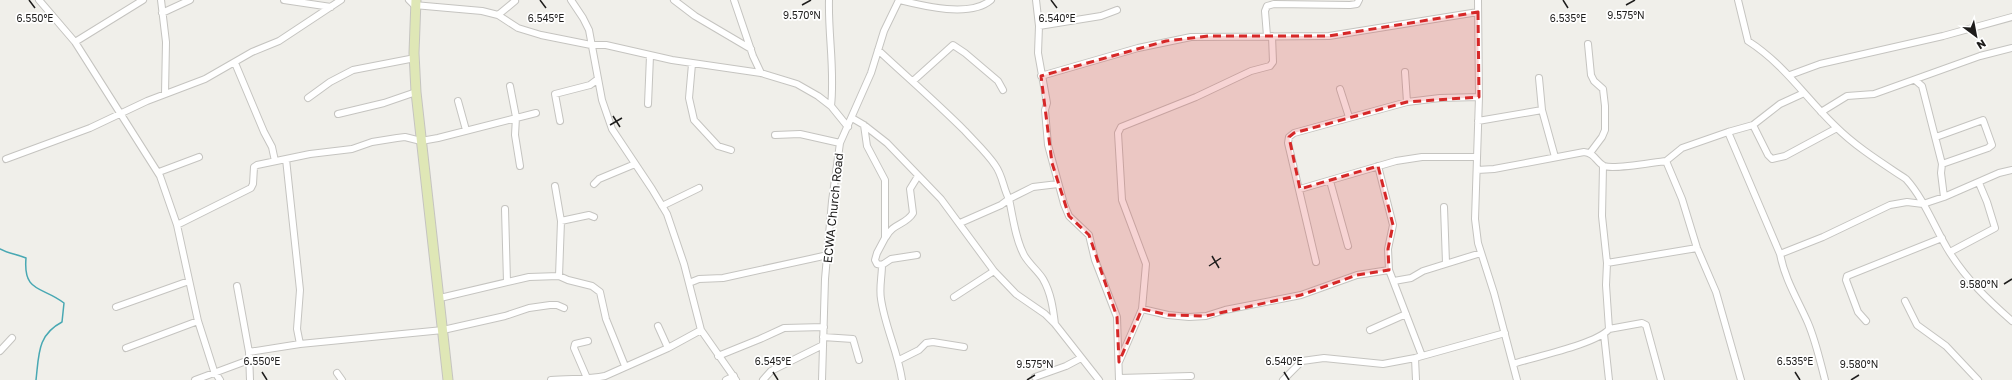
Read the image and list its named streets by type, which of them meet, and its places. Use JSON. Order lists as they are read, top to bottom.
{
  "streets": {
    "street": ["ECWA Church Road"]
  },
  "north": "bottom right",
  "coordinates": [
    "9.570°N",
    "9.575°N",
    "6.540°E",
    "6.550°E",
    "6.545°E",
    "6.535°E",
    "9.580°N"
  ]
}
